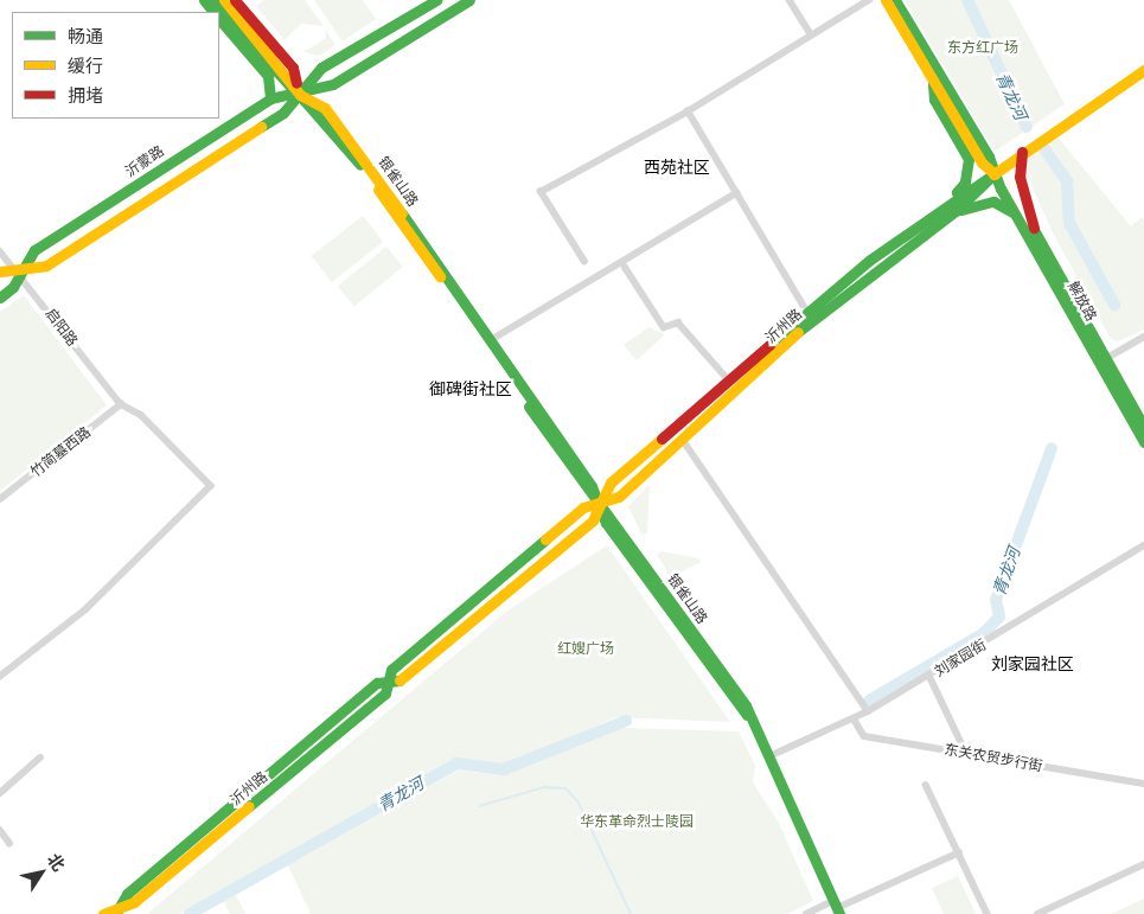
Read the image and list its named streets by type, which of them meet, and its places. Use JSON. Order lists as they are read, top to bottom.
{
  "streets": {
    "main road": [
      "沂蒙路",
      "银雀山路",
      "解放路",
      "沂州路"
    ],
    "street": [
      "启阳路",
      "竹简墓西路",
      "刘家园街",
      "东关农贸步行街"
    ]
  },
  "crossings": [
    ["沂蒙路", "银雀山路"],
    ["沂蒙路", "启阳路"],
    ["银雀山路", "沂州路"],
    ["银雀山路", "刘家园街"],
    ["解放路", "沂州路"],
    ["启阳路", "竹简墓西路"],
    ["刘家园街", "东关农贸步行街"]
  ],
  "districts": ["西苑社区", "御碑街社区", "刘家园社区"],
  "water": ["青龙河"],
  "parks": ["东方红广场", "红嫂广场", "华东革命烈士陵园"],
  "legend": ["畅通", "缓行", "拥堵"],
  "north": "top right"
}
